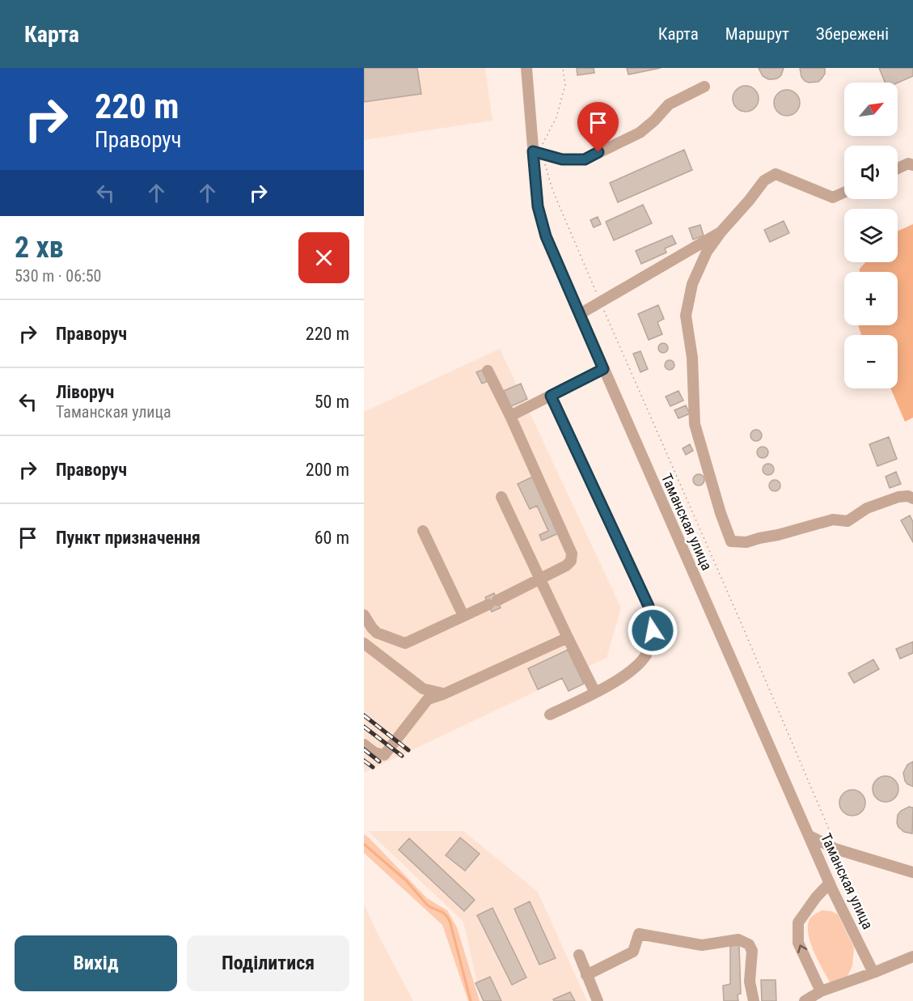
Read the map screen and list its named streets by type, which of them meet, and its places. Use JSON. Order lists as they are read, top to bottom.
{
  "streets": {
    "street": ["Таманская улица"]
  },
  "north": "top right",
  "page": {
    "header": "Карта",
    "nav": ["Карта", "Маршрут", "Збережені"],
    "turn": ["220 m", "Праворуч"],
    "map_buttons": ["+", "−"],
    "heading": ["2 хв", "530 m · 06:50"],
    "list": [
      {
        "name": "Праворуч",
        "value": "220 m"
      },
      {
        "name": "Ліворуч",
        "note": "Таманская улица",
        "value": "50 m"
      },
      {
        "name": "Праворуч",
        "value": "200 m"
      },
      {
        "name": "Пункт призначення",
        "value": "60 m"
      }
    ],
    "buttons": ["Вихід", "Поділитися"]
  }
}
